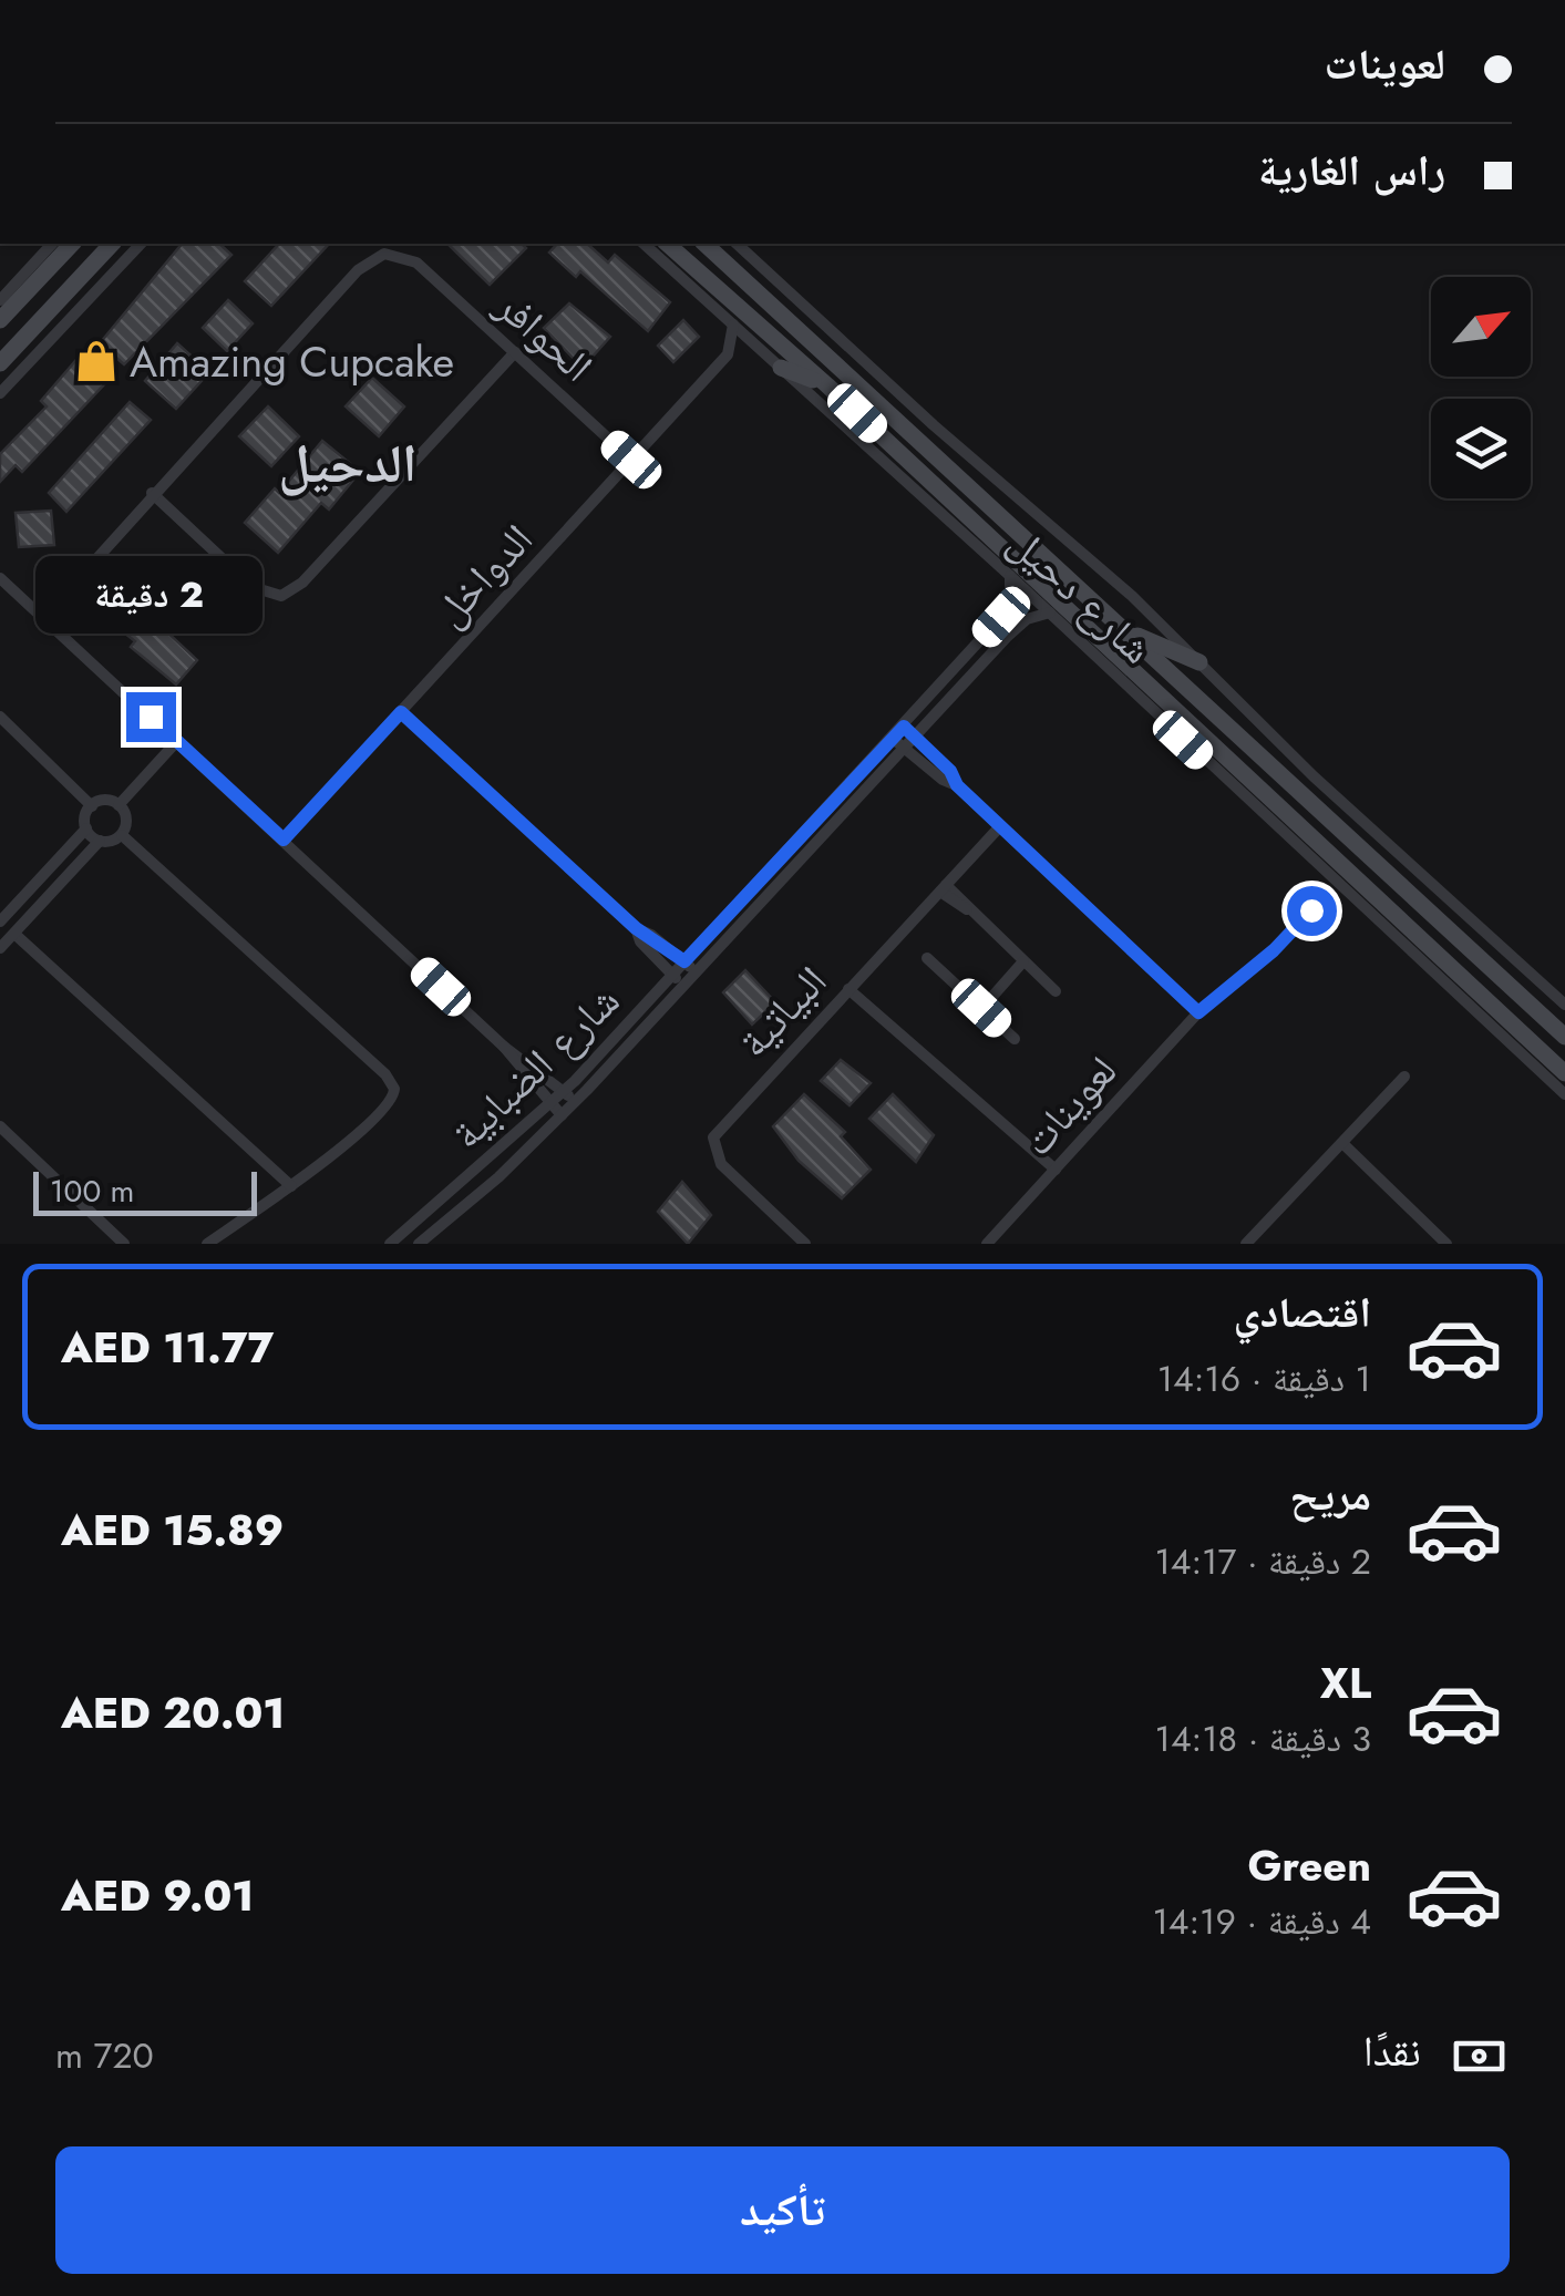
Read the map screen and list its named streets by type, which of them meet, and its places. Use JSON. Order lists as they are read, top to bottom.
{
  "streets": {
    "main road": ["شارع دحيل"],
    "street": [
      "الحوافر",
      "الدواخل",
      "البياتية",
      "شارع الضبابية",
      "لعوينات"
    ]
  },
  "crossings": [
    ["الحوافر", "الدواخل"],
    ["شارع دحيل", "شارع الضبابية"]
  ],
  "districts": ["الدحيل"],
  "places": {
    "shop": ["Amazing Cupcake"]
  },
  "scale_bar": "100 m",
  "north": "top right",
  "page": {
    "banner": ["لعوينات", "راس الغارية"],
    "bubble": "2 دقيقة",
    "scale": "100 m",
    "list": [
      {
        "name": "اقتصادي",
        "note": "1 دقيقة · 14:16",
        "value": "AED 11.77"
      },
      {
        "name": "مريح",
        "note": "2 دقيقة · 14:17",
        "value": "AED 15.89"
      },
      {
        "name": "XL",
        "note": "3 دقيقة · 14:18",
        "value": "AED 20.01"
      },
      {
        "name": "Green",
        "note": "4 دقيقة · 14:19",
        "value": "AED 9.01"
      }
    ],
    "pay": ["نقدًا", "720 m"],
    "buttons": "تأكيد"
  }
}
